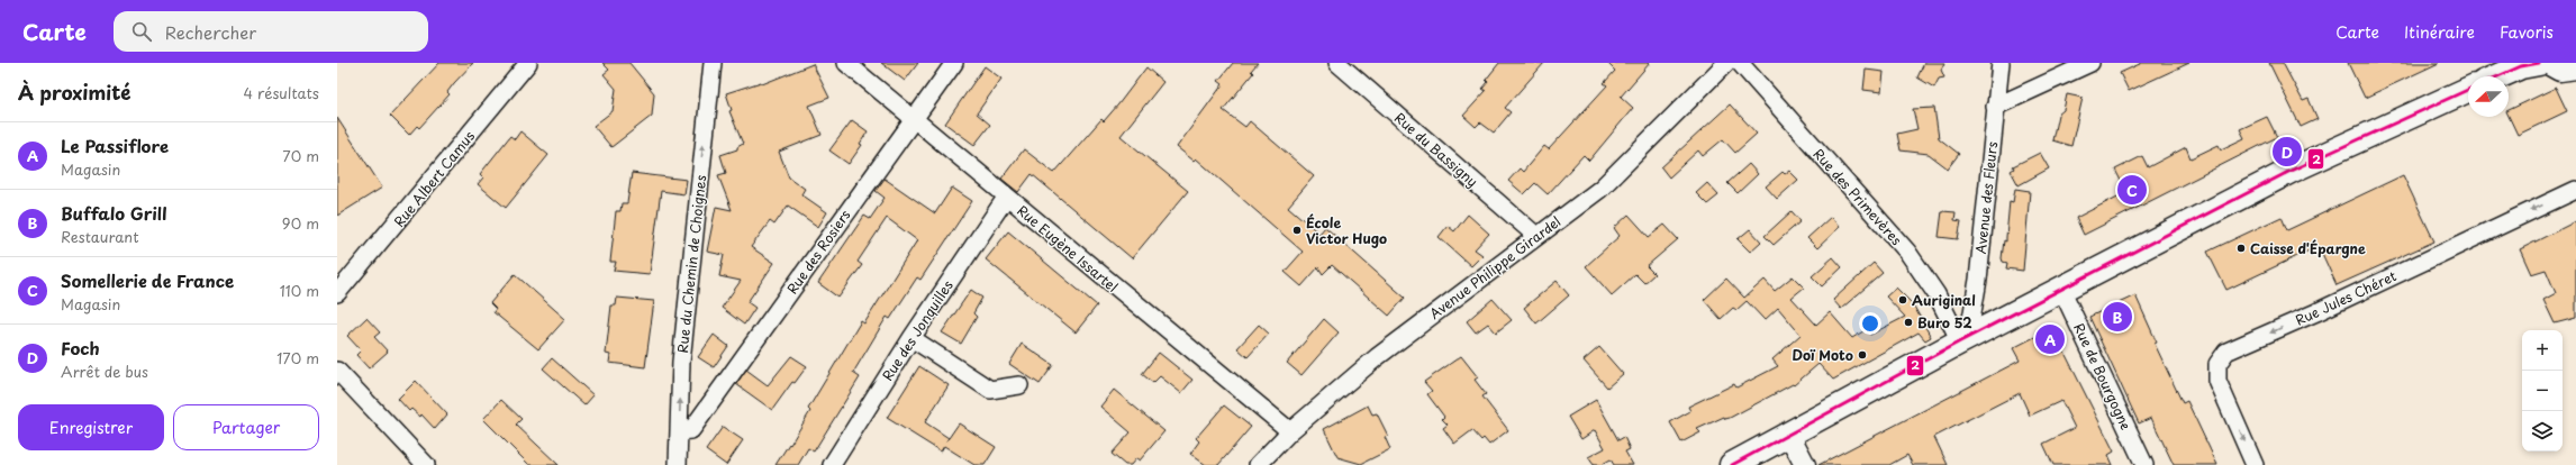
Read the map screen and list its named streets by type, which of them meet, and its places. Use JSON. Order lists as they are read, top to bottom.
{
  "streets": {
    "street": [
      "Rue du Bassigny",
      "Rue Albert Camus",
      "Rue des Primevères",
      "Avenue des Fleurs",
      "Rue Eugène Issartel",
      "Rue des Rosiers",
      "Rue du Chemin de Choignes",
      "Avenue Philippe Girardel",
      "Rue Jules Chéret",
      "Rue des Jonquilles",
      "Rue de Bourgogne"
    ]
  },
  "crossings": [
    ["Rue du Bassigny", "Avenue Philippe Girardel"],
    ["Rue des Primevères", "Avenue des Fleurs"],
    ["Rue Eugène Issartel", "Rue des Rosiers"],
    ["Rue Eugène Issartel", "Avenue Philippe Girardel"],
    ["Rue Eugène Issartel", "Rue des Jonquilles"],
    ["Rue des Rosiers", "Rue du Chemin de Choignes"]
  ],
  "one_way": ["Rue du Chemin de Choignes", "Rue Jules Chéret"],
  "places": [
    "École Victor Hugo",
    "Caisse d'Épargne",
    "Auriginal",
    "Buro 52",
    "Doï Moto"
  ],
  "lines": ["transit line 2"],
  "north": "left",
  "page": {
    "header": "Carte",
    "search": "Rechercher",
    "nav": ["Carte", "Itinéraire", "Favoris"],
    "heading": ["À proximité", "4 résultats"],
    "list": [
      {
        "mark": "A",
        "name": "Le Passiflore",
        "note": "Magasin",
        "value": "70 m"
      },
      {
        "mark": "B",
        "name": "Buffalo Grill",
        "note": "Restaurant",
        "value": "90 m"
      },
      {
        "mark": "C",
        "name": "Somellerie de France",
        "note": "Magasin",
        "value": "110 m"
      },
      {
        "mark": "D",
        "name": "Foch",
        "note": "Arrêt de bus",
        "value": "170 m"
      }
    ],
    "pins": [
      "D",
      "C",
      "B",
      "A"
    ],
    "map_buttons": ["+", "−"],
    "buttons": ["Enregistrer", "Partager"]
  }
}
